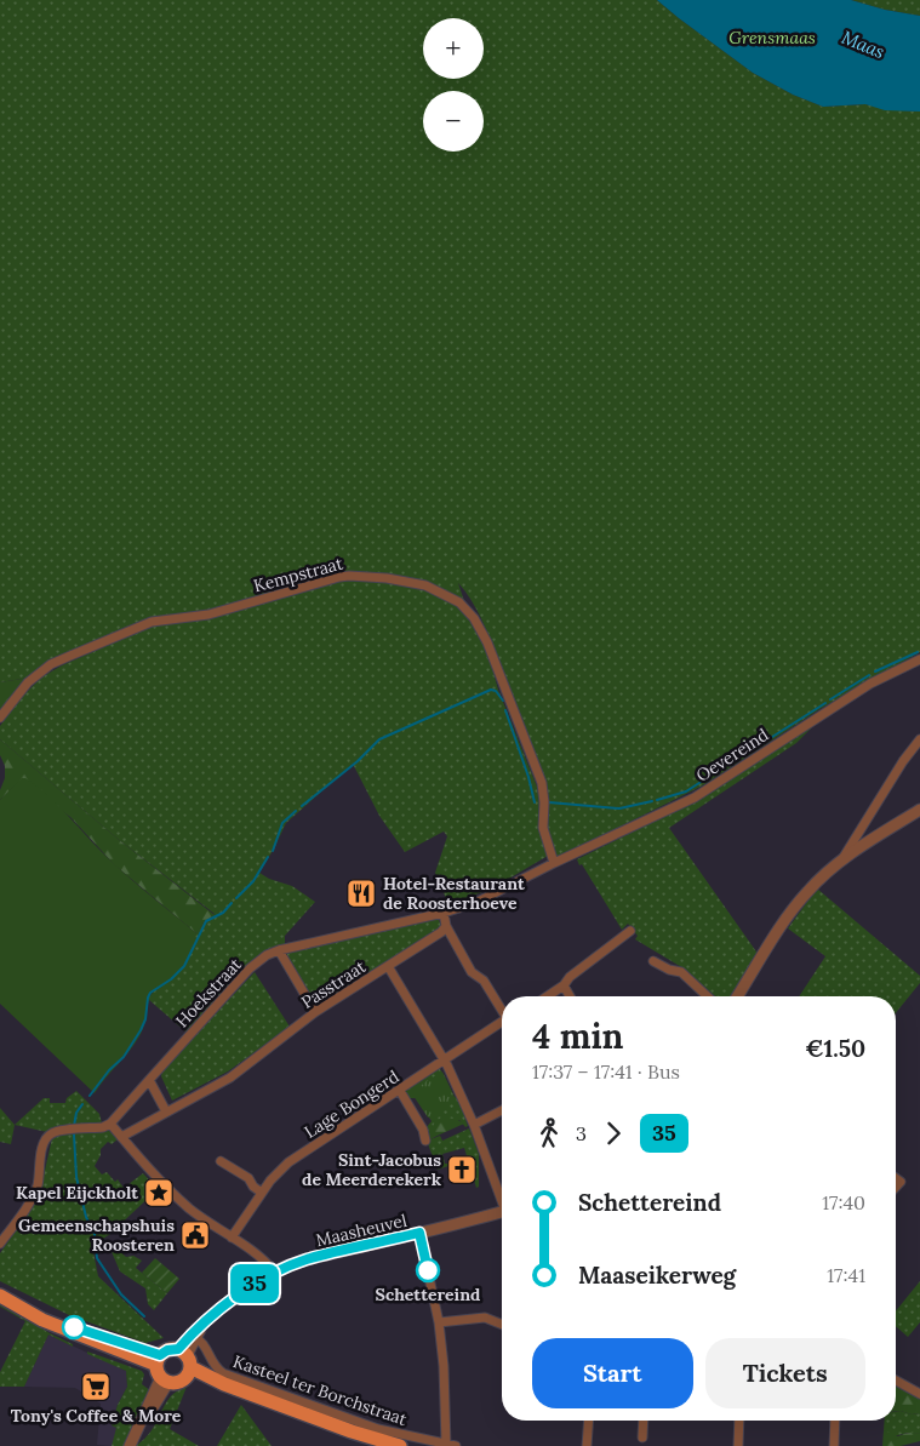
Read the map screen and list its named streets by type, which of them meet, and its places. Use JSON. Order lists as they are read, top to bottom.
{
  "streets": {
    "street": [
      "Kempstraat",
      "Oevereind",
      "Passtraat",
      "Hoekstraat",
      "Lage Bongerd",
      "Maasheuvel",
      "Kasteel ter Borchstraat"
    ]
  },
  "crossings": [
    ["Kempstraat", "Oevereind"],
    ["Maasheuvel", "Kasteel ter Borchstraat"]
  ],
  "water": ["Maas"],
  "parks": ["Grensmaas"],
  "places": {
    "restaurant": ["Hotel-Restaurant de Roosterhoeve"],
    "church": ["Sint-Jacobus de Meerderekerk"],
    "place": ["Kapel Eijckholt"],
    "public building": ["Gemeenschapshuis Roosteren"],
    "other": ["Schettereind"],
    "supermarket": ["Tony's Coffee & More"]
  },
  "lines": ["bus line 35"],
  "page": {
    "on_map": "35",
    "map_buttons": ["+", "−"],
    "heading": ["4 min", "17:37 – 17:41 · Bus", "€1.50"],
    "legs": ["3", "35"],
    "list": [
      {
        "name": "Schettereind",
        "value": "17:40"
      },
      {
        "name": "Maaseikerweg",
        "value": "17:41"
      }
    ],
    "buttons": ["Start", "Tickets"]
  }
}
